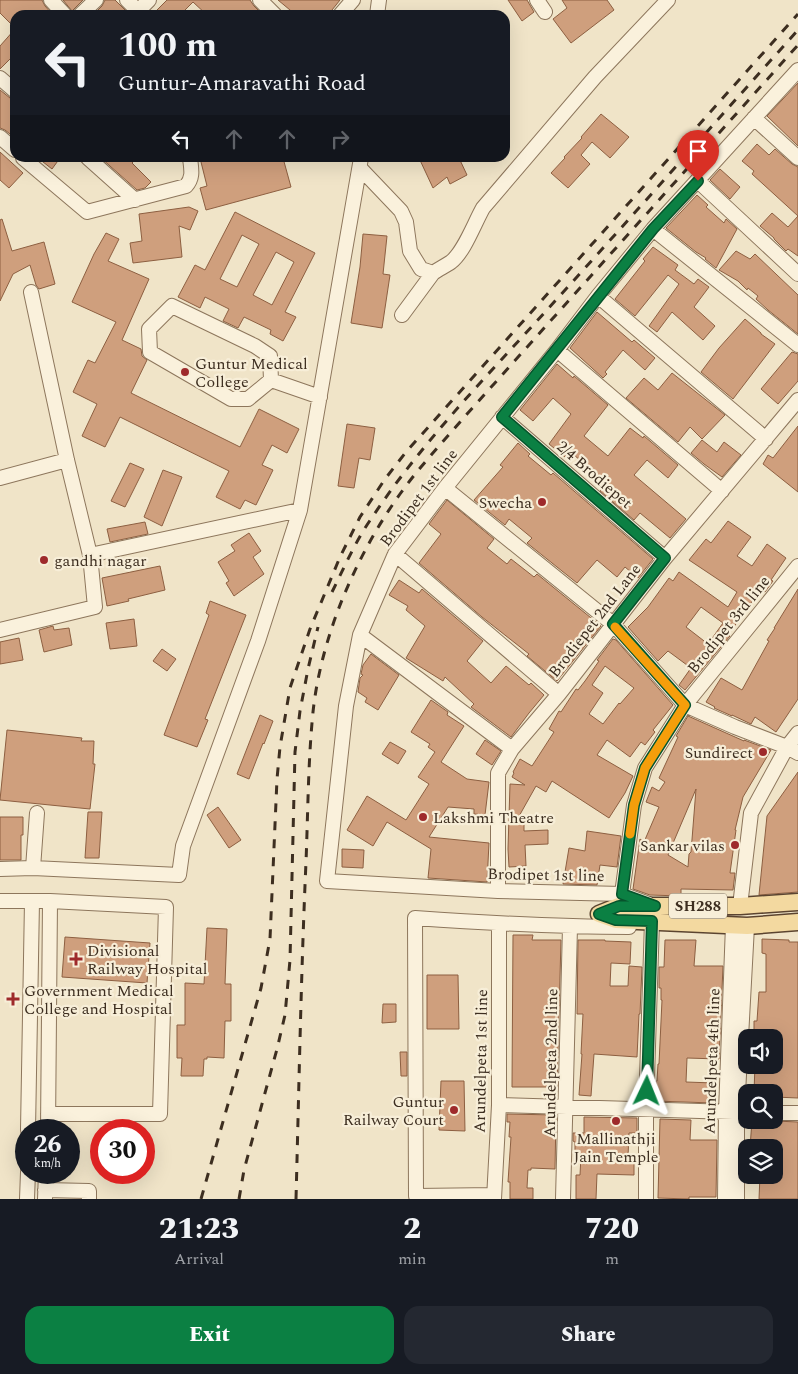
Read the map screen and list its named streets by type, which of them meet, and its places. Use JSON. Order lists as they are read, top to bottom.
{
  "streets": {
    "main road": ["SH288"],
    "street": [
      "2/4 Brodiepet",
      "Brodipet 1st line",
      "Brodiepet 2nd Lane",
      "Brodipet 3rd line",
      "Arundelpeta 1st line",
      "Arundelpeta 4th line",
      "Arundelpeta 2nd line"
    ]
  },
  "crossings": [
    ["2/4 Brodiepet", "Brodipet 1st line"],
    ["2/4 Brodiepet", "Brodiepet 2nd Lane"],
    ["Brodipet 1st line", "Brodiepet 2nd Lane"],
    ["Brodipet 1st line", "Brodipet 3rd line"],
    ["Brodipet 1st line", "SH288"],
    ["SH288", "Arundelpeta 4th line"]
  ],
  "places": {
    "other": [
      "Guntur Medical College",
      "Swecha",
      "gandhi nagar",
      "Sundirect",
      "Lakshmi Theatre",
      "Sankar vilas",
      "Guntur Railway Court",
      "Mallinathji Jain Temple"
    ],
    "health": ["Divisional Railway Hospital", "Government Medical College and Hospital"]
  },
  "page": {
    "turn": ["100 m", "Guntur-Amaravathi Road"],
    "speed": "26 km/h",
    "limit": "30",
    "eta": [
      "21:23",
      "Arrival",
      "2",
      "min",
      "720",
      "m"
    ],
    "buttons": ["Exit", "Share"]
  }
}
